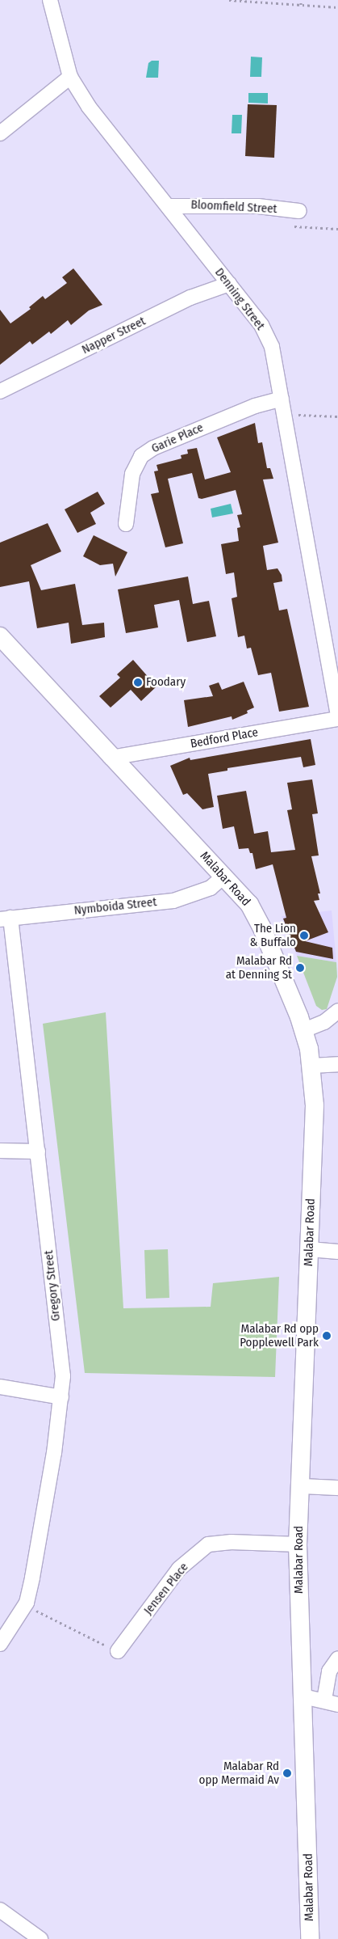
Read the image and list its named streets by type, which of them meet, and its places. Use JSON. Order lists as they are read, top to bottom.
{
  "streets": {
    "main road": ["Malabar Road"],
    "street": [
      "Bloomfield Street",
      "Denning Street",
      "Napper Street",
      "Garie Place",
      "Bedford Place",
      "Nymboida Street",
      "Gregory Street",
      "Jensen Place"
    ]
  },
  "crossings": [
    ["Bloomfield Street", "Denning Street"],
    ["Denning Street", "Napper Street"],
    ["Denning Street", "Garie Place"],
    ["Bedford Place", "Malabar Road"],
    ["Malabar Road", "Nymboida Street"],
    ["Malabar Road", "Jensen Place"],
    ["Nymboida Street", "Gregory Street"]
  ],
  "places": [
    "Foodary",
    "The Lion & Buffalo",
    "Malabar Rd at Denning St",
    "Malabar Rd opp Popplewell Park",
    "Malabar Rd opp Mermaid Av"
  ]
}
